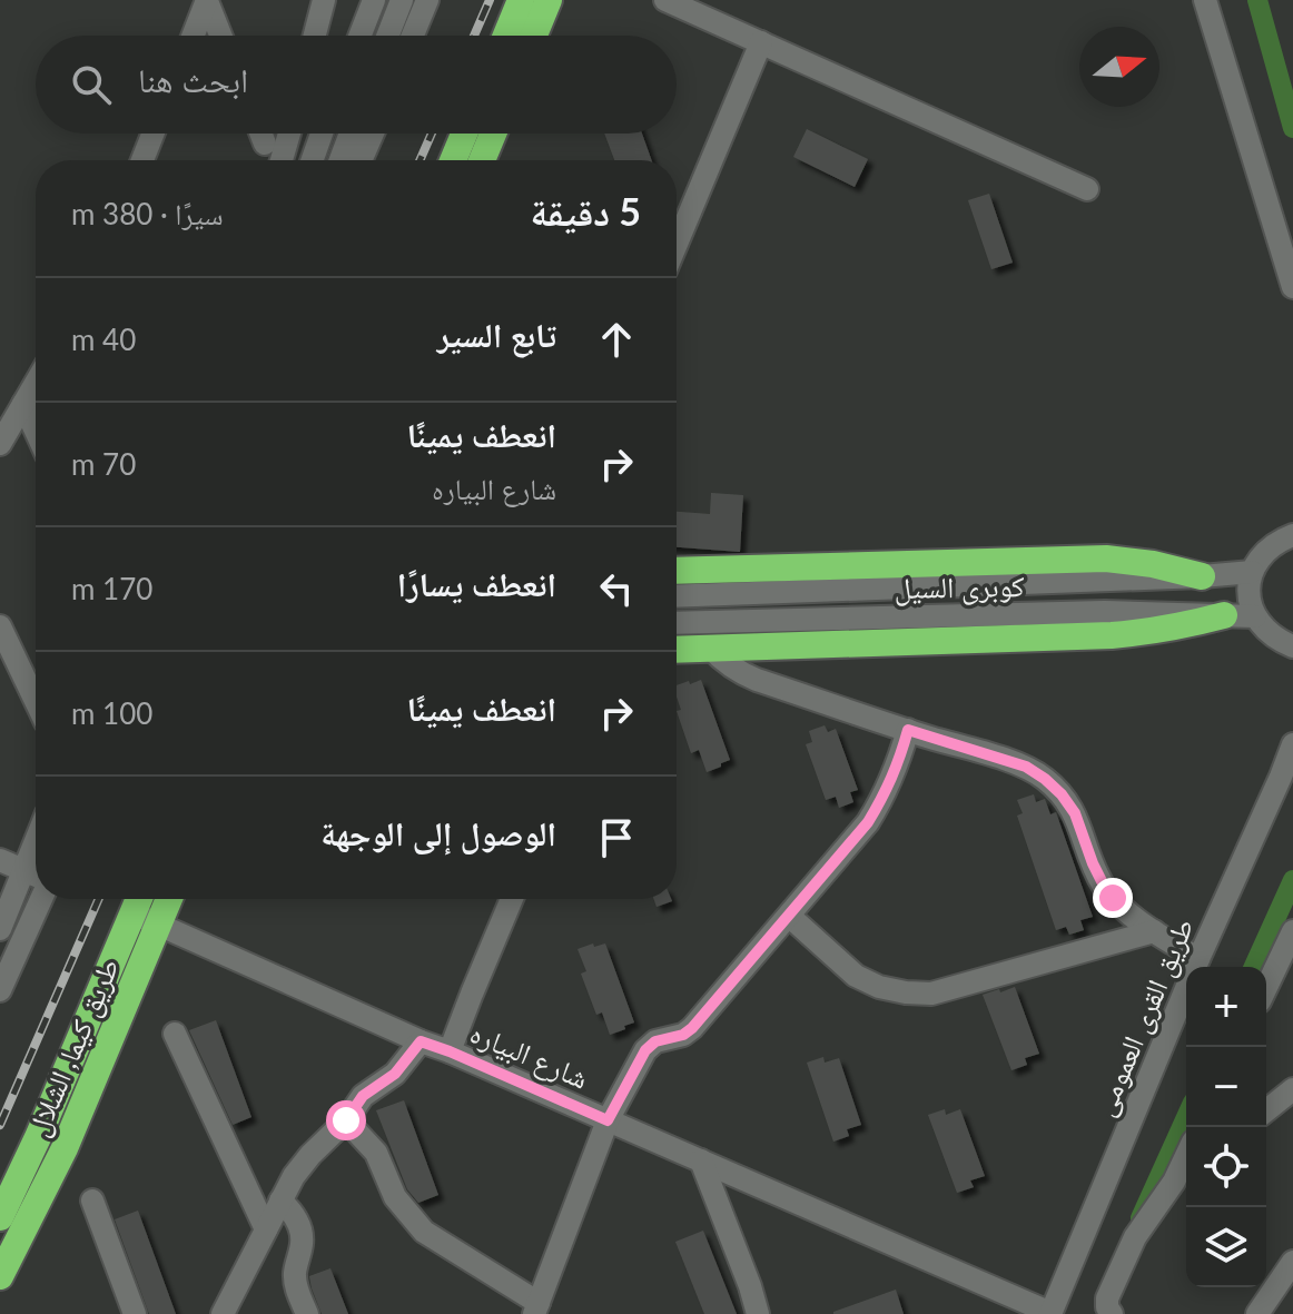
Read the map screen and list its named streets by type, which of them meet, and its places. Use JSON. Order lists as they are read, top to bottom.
{
  "streets": {
    "highway": ["طريق كيما, الشلال"],
    "street": ["كوبرى السيل", "طريق القرى العمومى", "شارع البياره"]
  },
  "crossings": [
    ["طريق القرى العمومى", "شارع البياره"],
    ["طريق كيما, الشلال", "شارع البياره"]
  ],
  "north": "right",
  "page": {
    "search": "ابحث هنا",
    "heading": ["5 دقيقة", "سيرًا · 380 m"],
    "list": [
      ["تابع السير", "40 m"],
      ["انعطف يمينًا", "شارع البياره", "70 m"],
      ["انعطف يسارًا", "170 m"],
      ["انعطف يمينًا", "100 m"],
      "الوصول إلى الوجهة"
    ],
    "map_buttons": ["+", "−"]
  }
}
